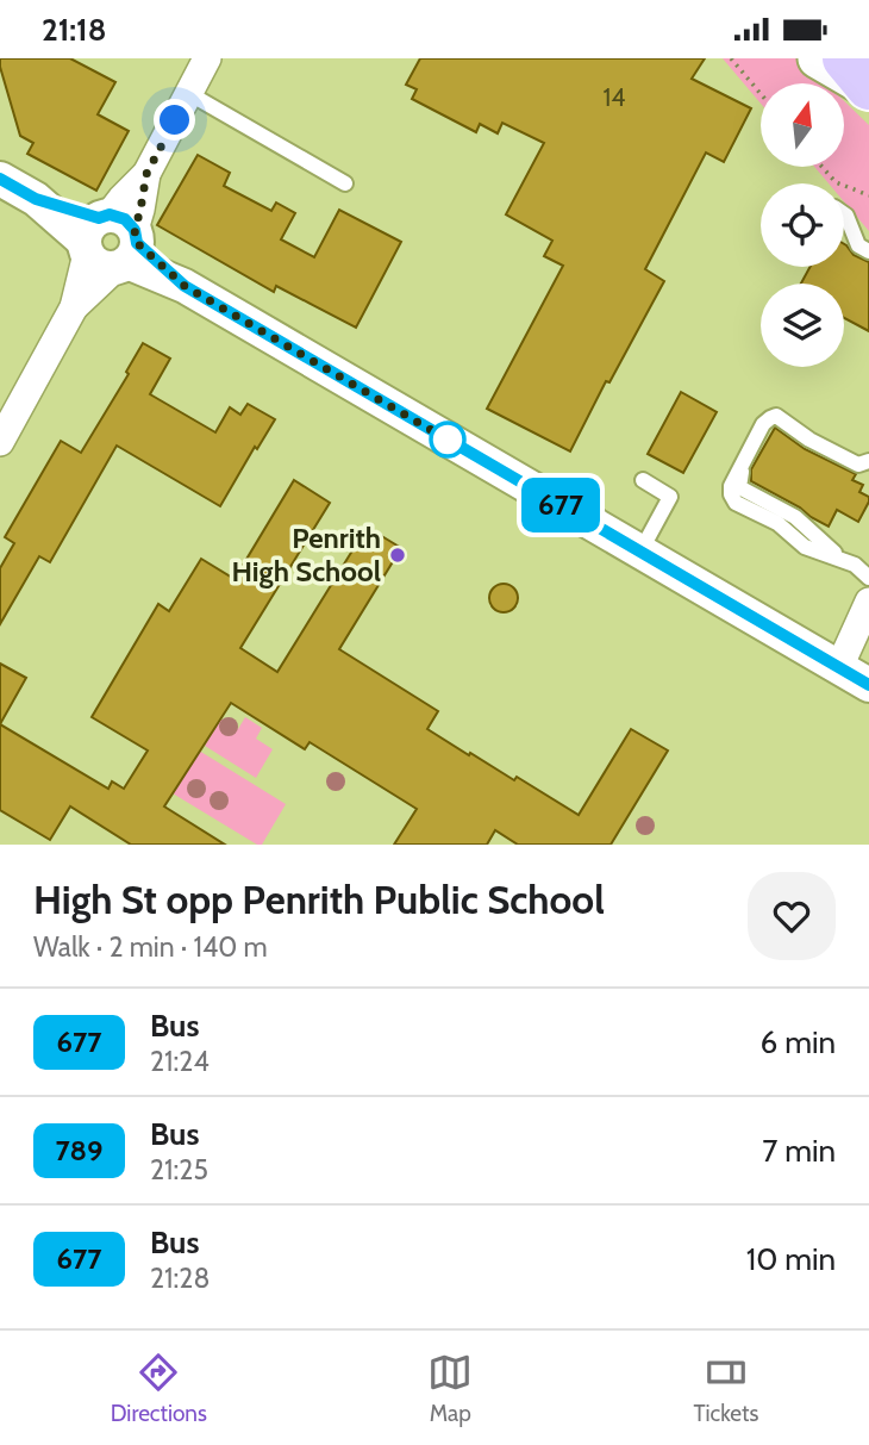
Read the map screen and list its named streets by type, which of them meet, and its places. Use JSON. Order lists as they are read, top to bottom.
{
  "places": ["Penrith High School"],
  "lines": ["bus line 677"],
  "house_numbers": ["14"],
  "north": "top",
  "page": {
    "status": "21:18",
    "on_map": "677",
    "heading": ["High St opp Penrith Public School", "Walk · 2 min · 140 m"],
    "list": [
      {
        "mark": "677",
        "name": "Bus",
        "note": "21:24",
        "value": "6 min"
      },
      {
        "mark": "789",
        "name": "Bus",
        "note": "21:25",
        "value": "7 min"
      },
      {
        "mark": "677",
        "name": "Bus",
        "note": "21:28",
        "value": "10 min"
      }
    ],
    "tabs": ["Directions", "Map", "Tickets"]
  }
}
